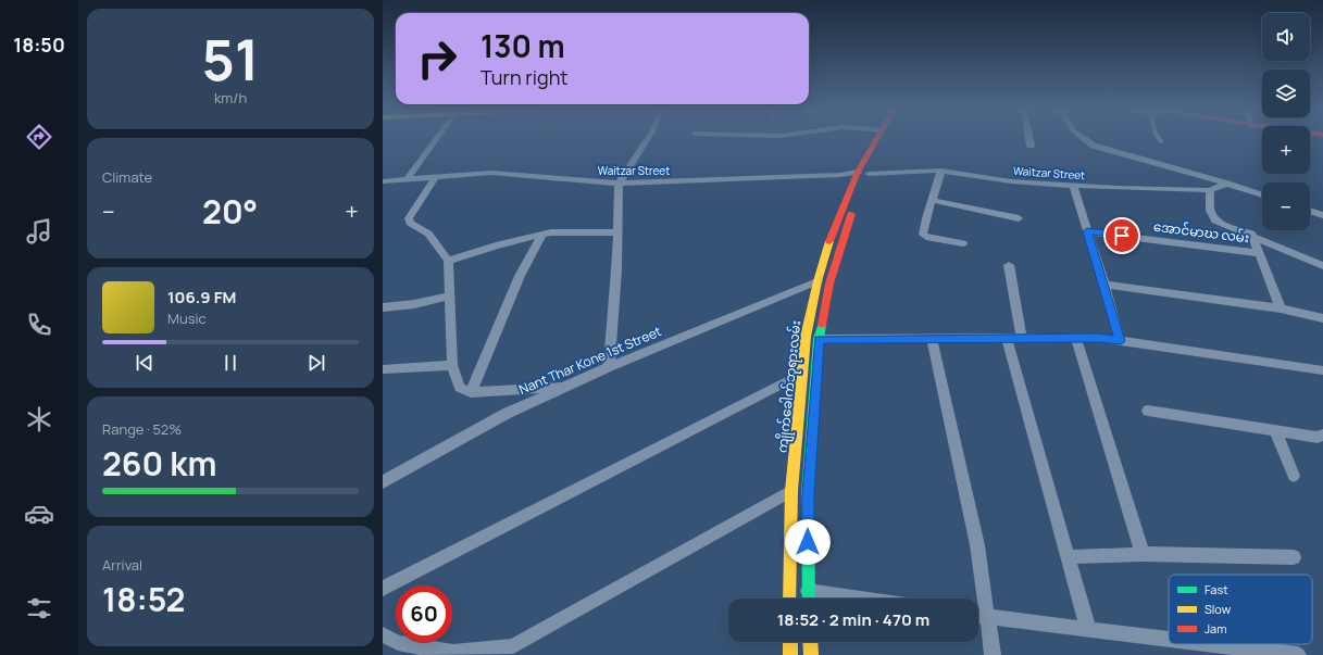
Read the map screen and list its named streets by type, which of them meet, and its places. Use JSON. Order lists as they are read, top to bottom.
{
  "streets": {
    "main road": ["ကျိုက်ခေါက်ဘုရားလမ်း"],
    "street": ["Waitzar Street", "အောင်မာဃ လမ်း", "Nant Thar Kone 1st Street"]
  },
  "crossings": [
    ["Waitzar Street", "ကျိုက်ခေါက်ဘုရားလမ်း"],
    ["Nant Thar Kone 1st Street", "ကျိုက်ခေါက်ဘုရားလမ်း"]
  ],
  "legend": ["Fast", "Slow", "Jam"],
  "page": {
    "tabs": "18:50",
    "tile": [
      ["51", "km/h"],
      "Climate",
      ["Range · 52%", "260 km"],
      ["Arrival", "18:52"]
    ],
    "map_buttons": ["+", "−"],
    "turn": ["130 m", "Turn right"],
    "heat": ["−", "20°", "+"],
    "song": ["106.9 FM", "Music"],
    "limit": "60",
    "trip": "18:52 · 2 min · 470 m"
  }
}
